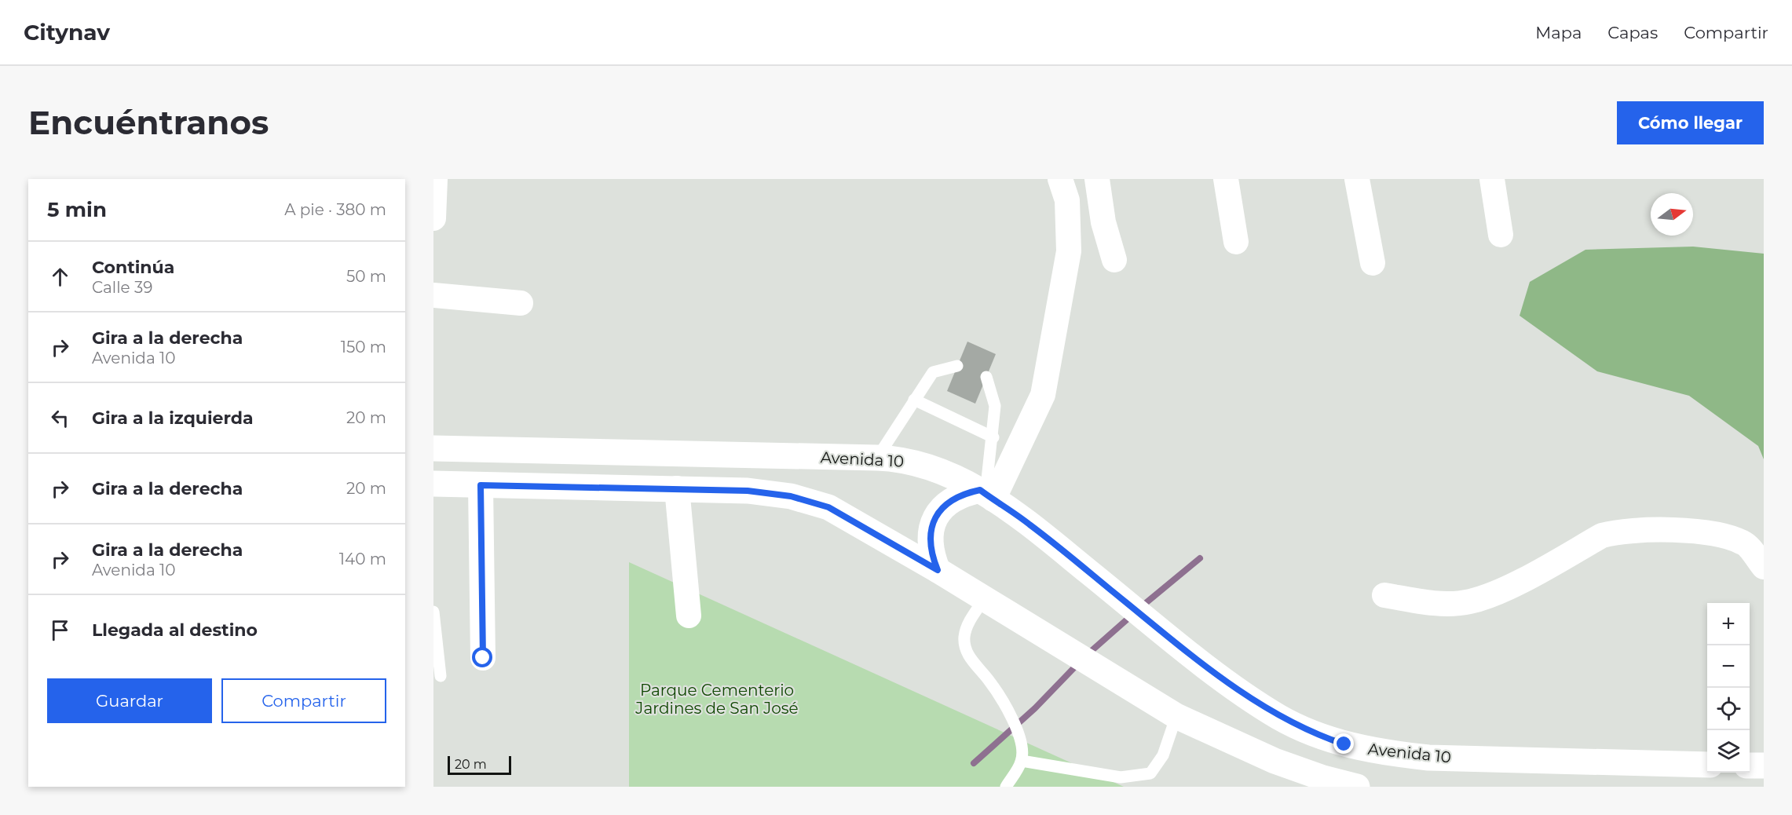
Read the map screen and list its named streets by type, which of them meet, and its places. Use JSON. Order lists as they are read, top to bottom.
{
  "streets": {
    "main road": ["Avenida 10"]
  },
  "parks": ["Parque Cementerio Jardines de San José"],
  "scale_bar": "20 m",
  "north": "right",
  "page": {
    "header": "Citynav",
    "nav": ["Mapa", "Capas", "Compartir"],
    "buttons": [
      "Cómo llegar",
      ["Guardar", "Compartir"]
    ],
    "title": "Encuéntranos",
    "heading": ["5 min", "A pie · 380 m"],
    "list": [
      ["Continúa", "Calle 39", "50 m"],
      ["Gira a la derecha", "Avenida 10", "150 m"],
      ["Gira a la izquierda", "20 m"],
      ["Gira a la derecha", "20 m"],
      ["Gira a la derecha", "Avenida 10", "140 m"],
      "Llegada al destino"
    ],
    "map_buttons": ["+", "−"],
    "scale": "20 m"
  }
}
